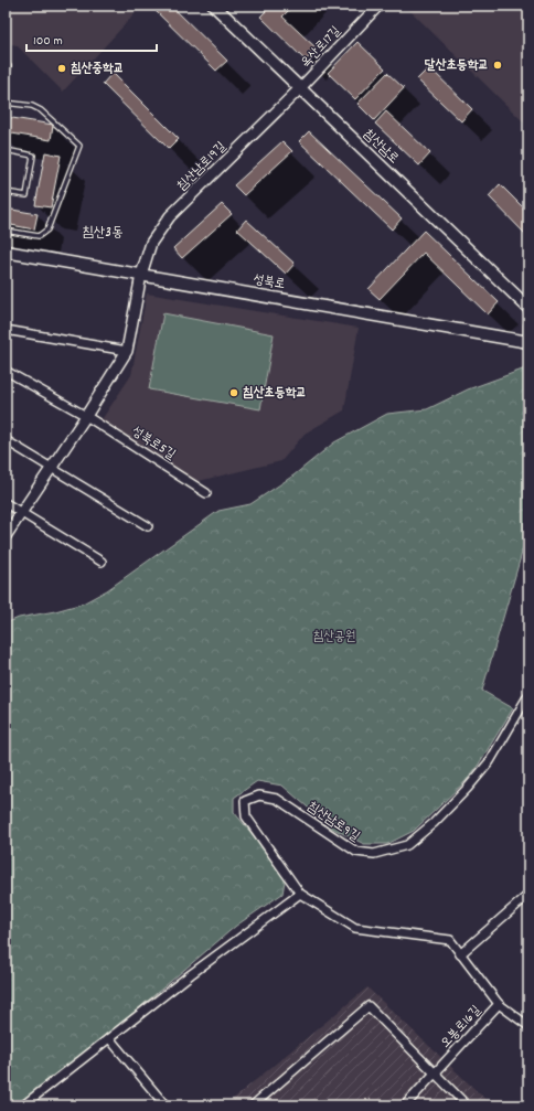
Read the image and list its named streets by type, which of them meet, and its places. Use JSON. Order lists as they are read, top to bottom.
{
  "streets": {
    "main road": ["침산남로", "성북로"],
    "street": [
      "옥산로17길",
      "침산남로19길",
      "성북로5길",
      "침산남로9길",
      "오봉로16길"
    ]
  },
  "crossings": [
    ["옥산로17길", "침산남로"],
    ["옥산로17길", "침산남로19길"],
    ["침산남로", "침산남로19길"],
    ["침산남로19길", "성북로"]
  ],
  "districts": ["침산3동"],
  "parks": ["침산공원"],
  "places": ["달산초등학교", "침산중학교", "침산초등학교"],
  "scale_bar": "100 m"
}
